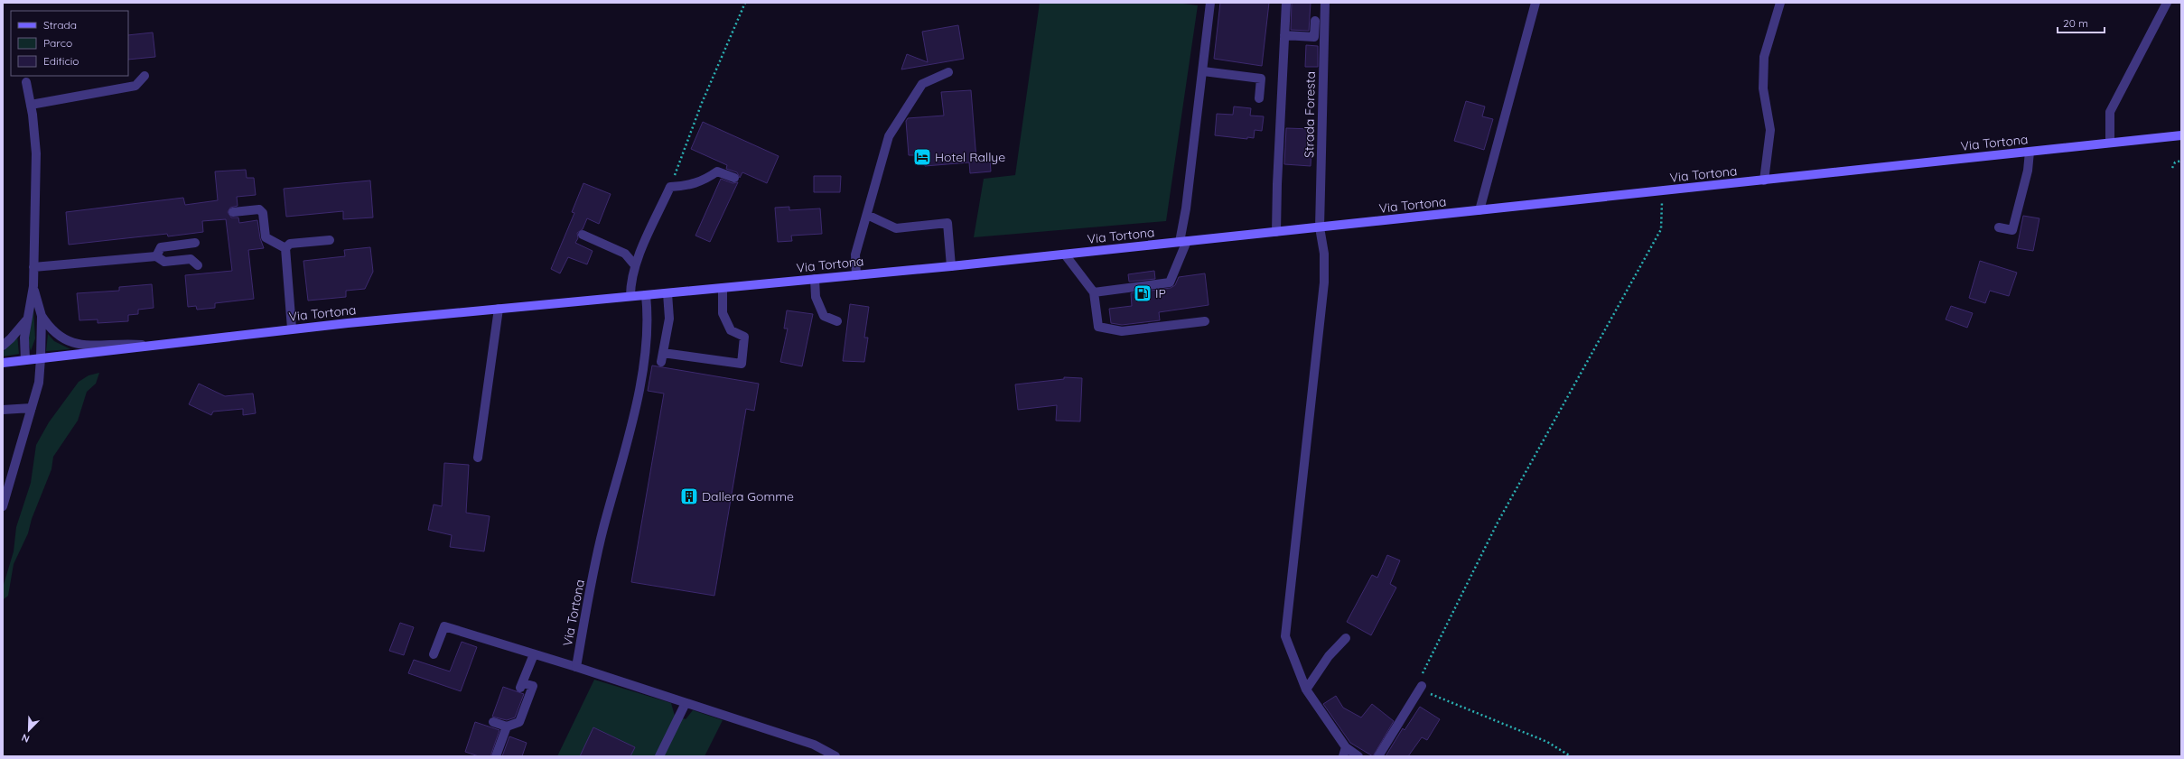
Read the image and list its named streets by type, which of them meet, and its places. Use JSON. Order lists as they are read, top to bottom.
{
  "streets": {
    "main road": ["Via Tortona"],
    "street": ["Strada Foresta"]
  },
  "crossings": [
    ["Strada Foresta", "Via Tortona"]
  ],
  "places": {
    "hotel": ["Hotel Rallye"],
    "fuel station": ["IP"],
    "building": ["Dallera Gomme"]
  },
  "legend": ["Strada", "Parco", "Edificio"],
  "scale_bar": "20 m",
  "north": "bottom left"
}
